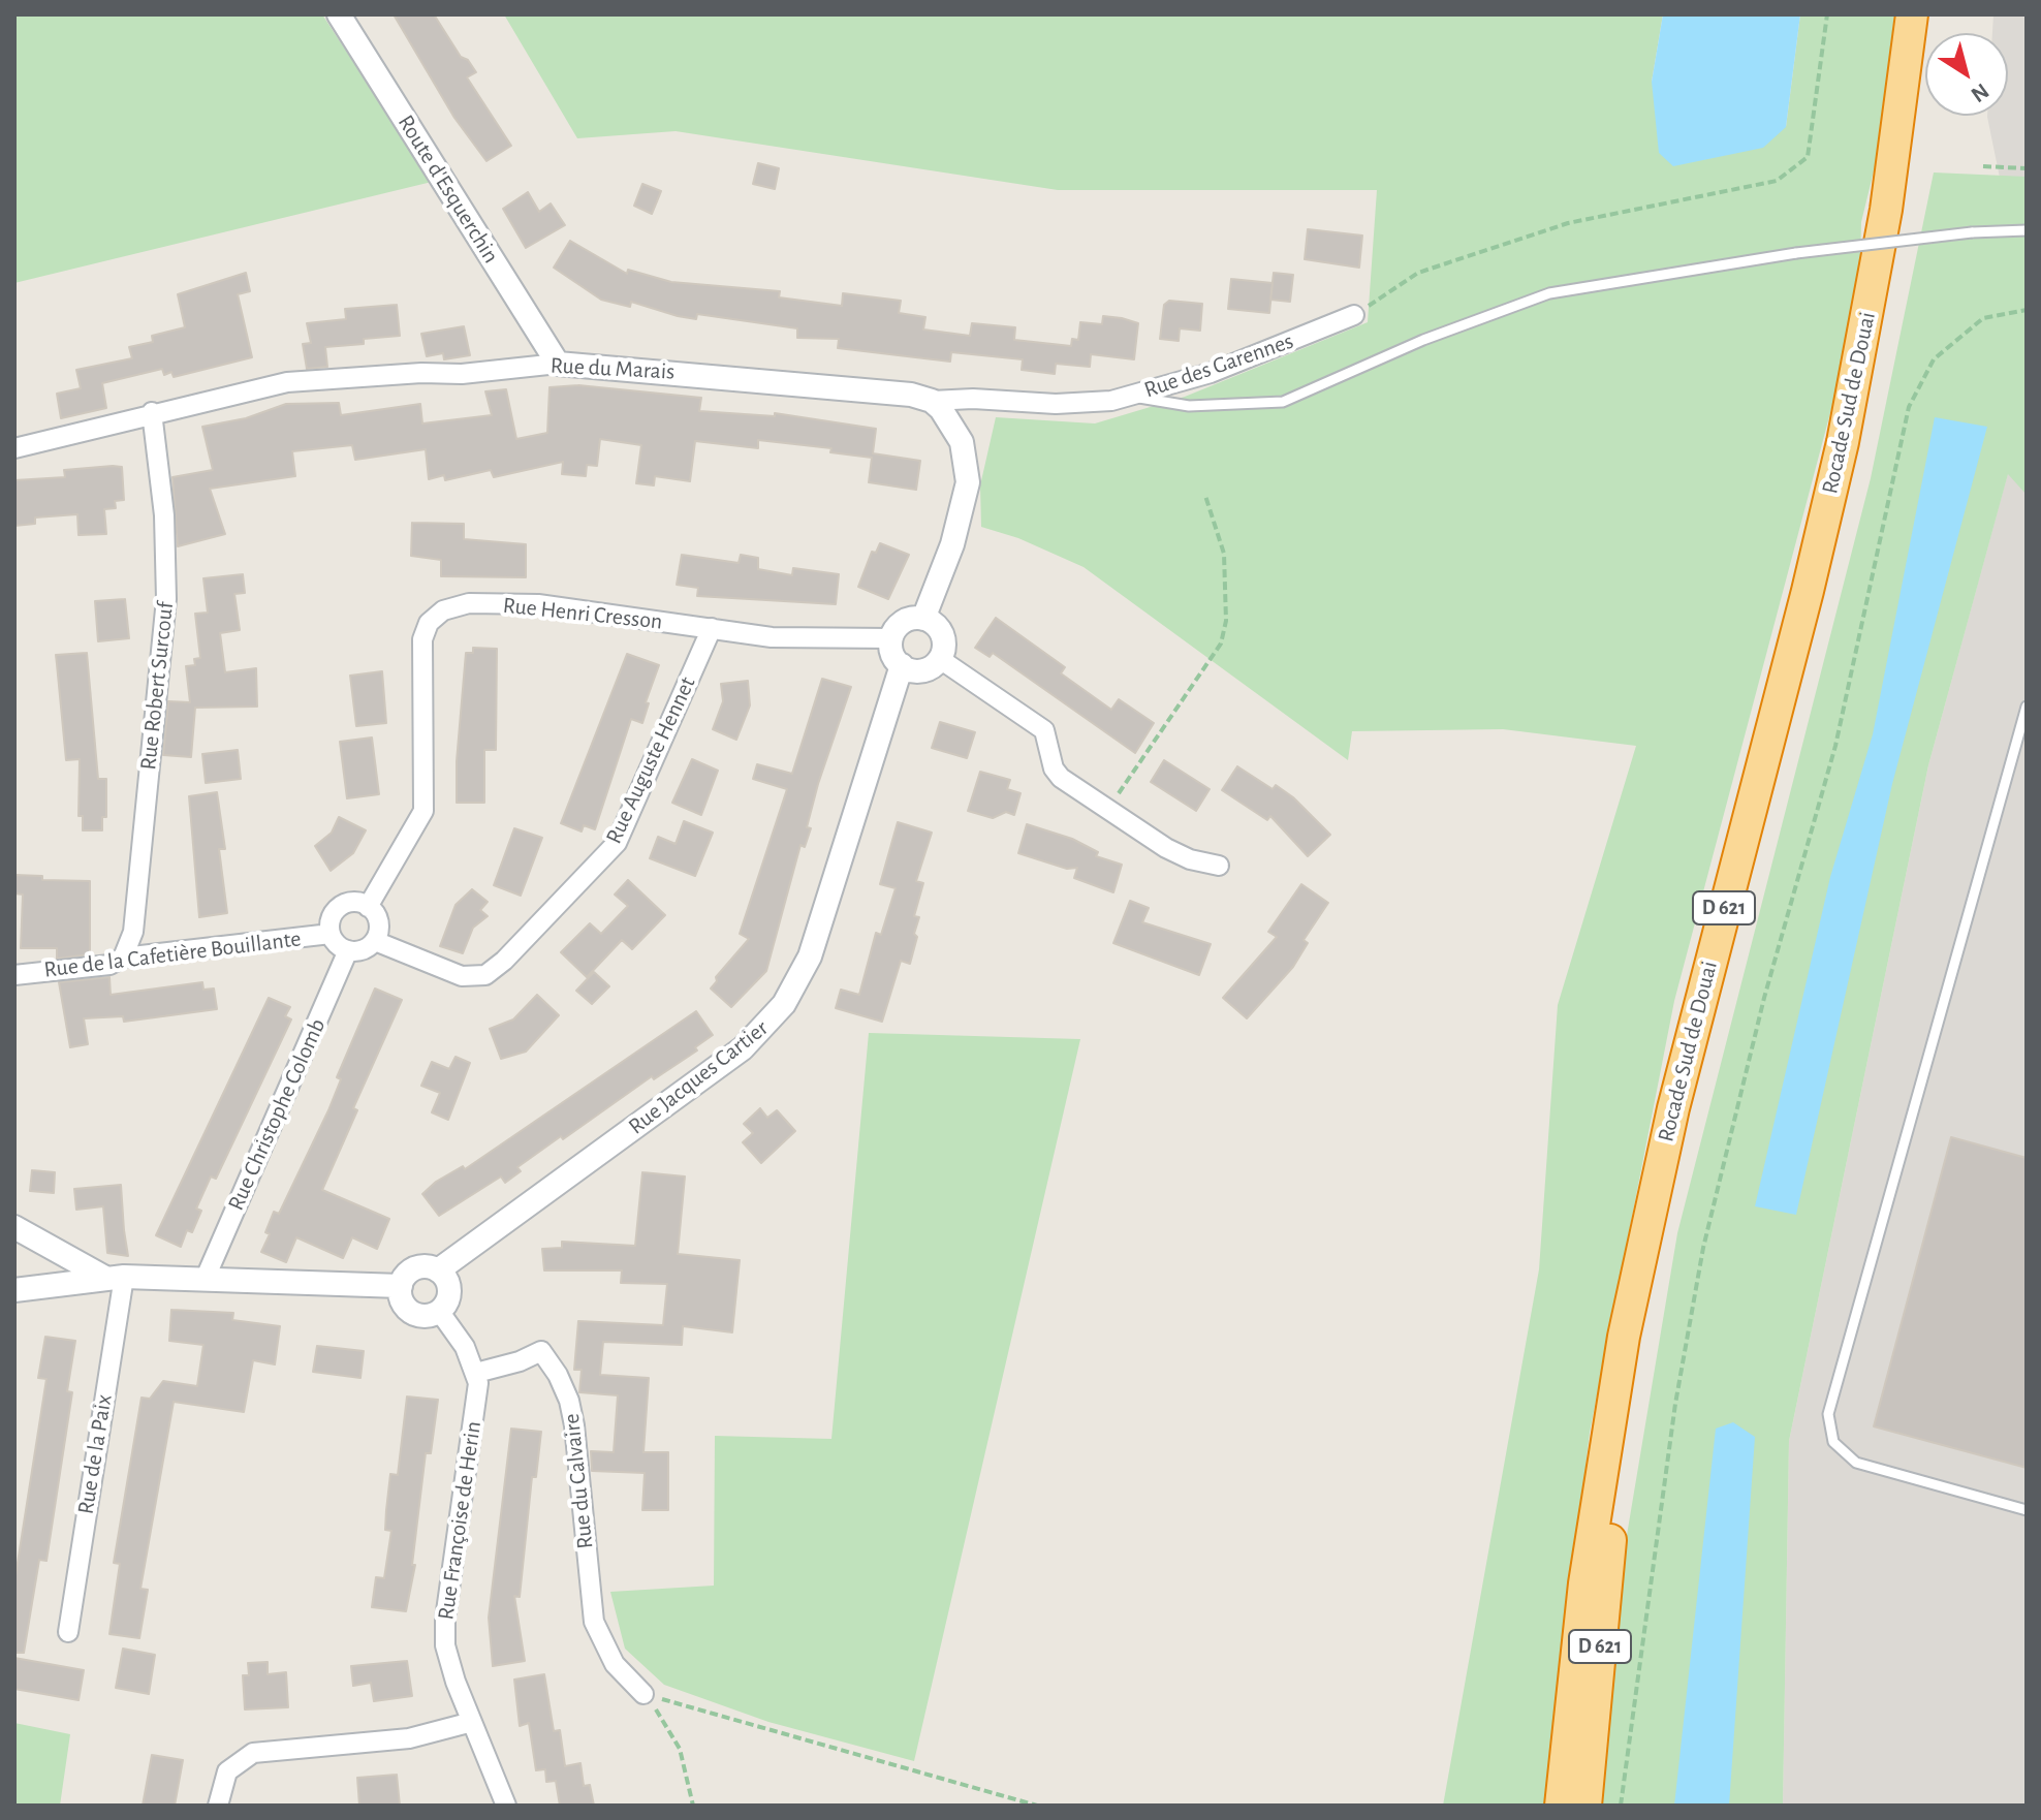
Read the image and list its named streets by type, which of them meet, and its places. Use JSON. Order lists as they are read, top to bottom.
{
  "streets": {
    "highway": ["Rocade Sud de Douai", "D 621"],
    "street": [
      "Route d'Esquerchin",
      "Rue des Garennes",
      "Rue du Marais",
      "Rue Henri Cresson",
      "Rue Robert Surcouf",
      "Rue Auguste Hennet",
      "Rue de la Cafetière Bouillante",
      "Rue Jacques Cartier",
      "Rue Christophe Colomb",
      "Rue de la Paix",
      "Rue du Calvaire",
      "Rue Françoise de Herin"
    ]
  },
  "crossings": [
    ["Route d'Esquerchin", "Rue du Marais"],
    ["Rue des Garennes", "Rue du Marais"],
    ["Rue du Marais", "Rue Robert Surcouf"],
    ["Rue Henri Cresson", "Rue Auguste Hennet"],
    ["Rue Henri Cresson", "Rue de la Cafetière Bouillante"],
    ["Rue Henri Cresson", "Rue Jacques Cartier"],
    ["Rue Henri Cresson", "Rue Christophe Colomb"],
    ["Rue Robert Surcouf", "Rue de la Cafetière Bouillante"],
    ["Rue Auguste Hennet", "Rue de la Cafetière Bouillante"],
    ["Rue Auguste Hennet", "Rue Christophe Colomb"],
    ["Rue de la Cafetière Bouillante", "Rue Christophe Colomb"],
    ["Rue du Calvaire", "Rue Françoise de Herin"]
  ],
  "north": "bottom right"
}
